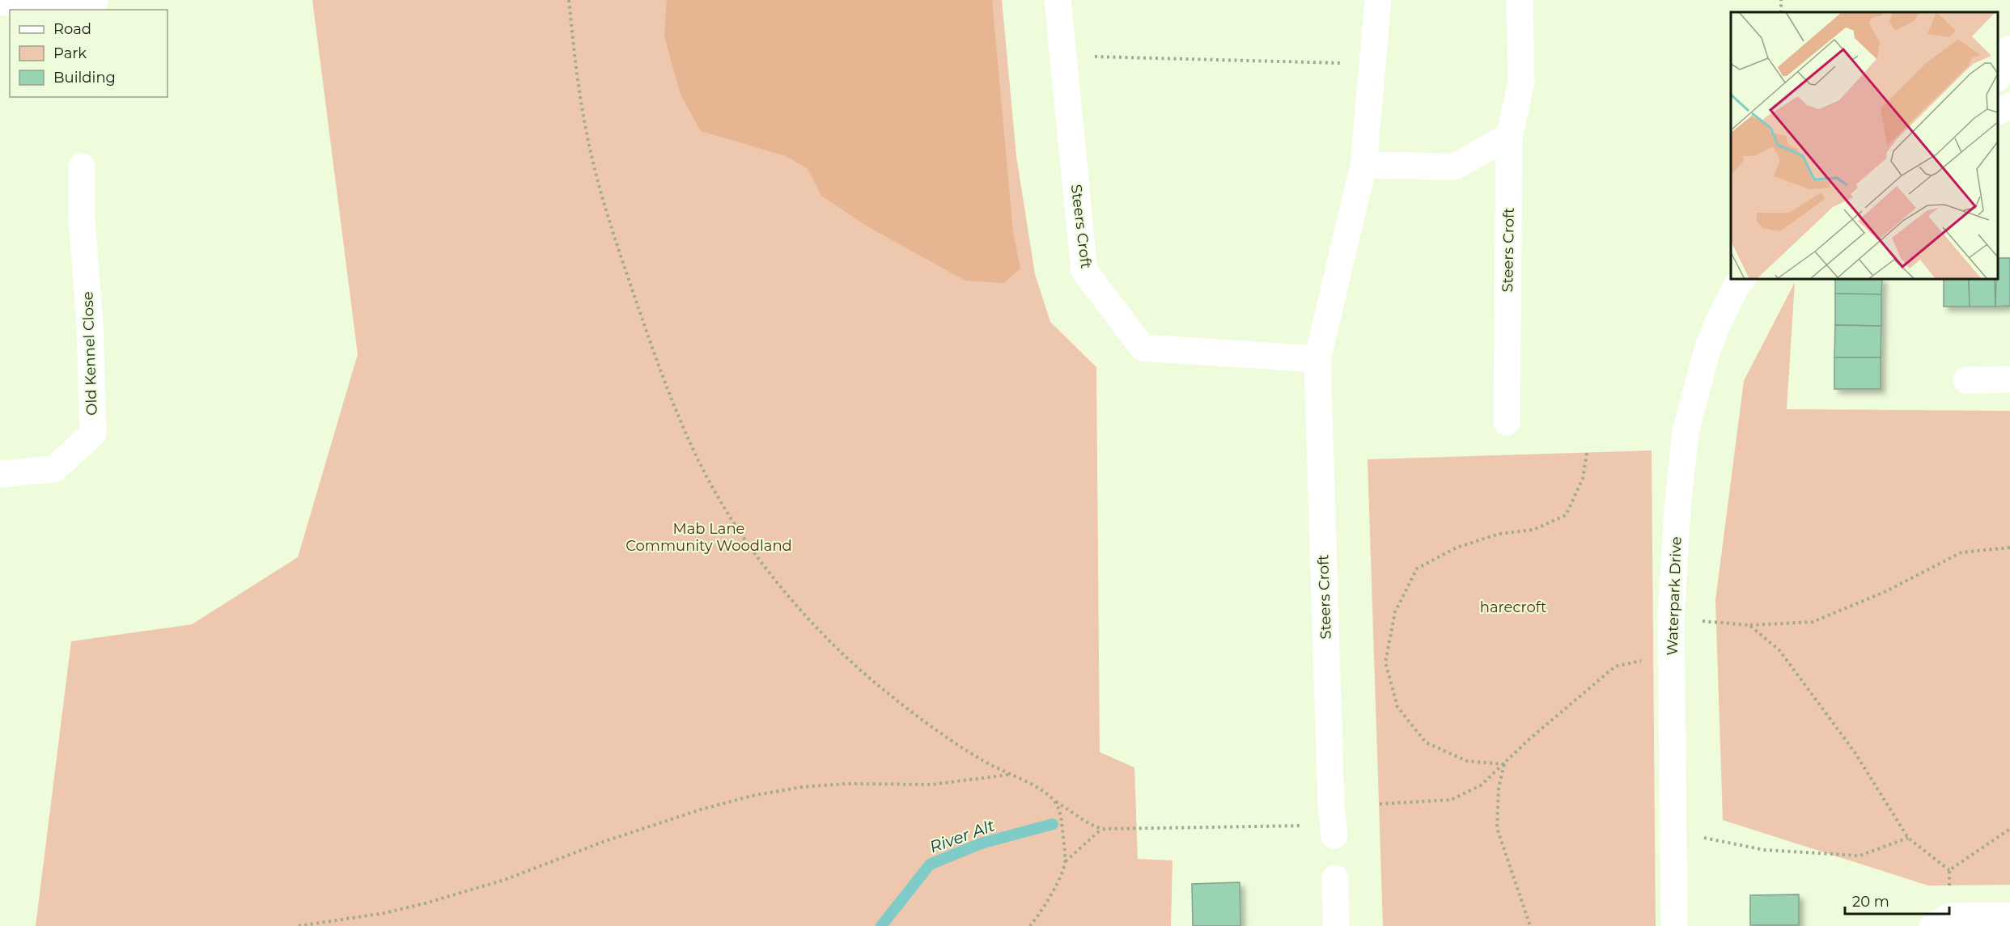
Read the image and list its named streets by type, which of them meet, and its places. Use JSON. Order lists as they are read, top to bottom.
{
  "streets": {
    "street": ["Steers Croft", "Old Kennel Close", "Waterpark Drive"]
  },
  "water": ["River Alt"],
  "parks": ["Mab Lane Community Woodland", "harecroft"],
  "legend": ["Road", "Park", "Building"],
  "scale_bar": "20 m"
}
